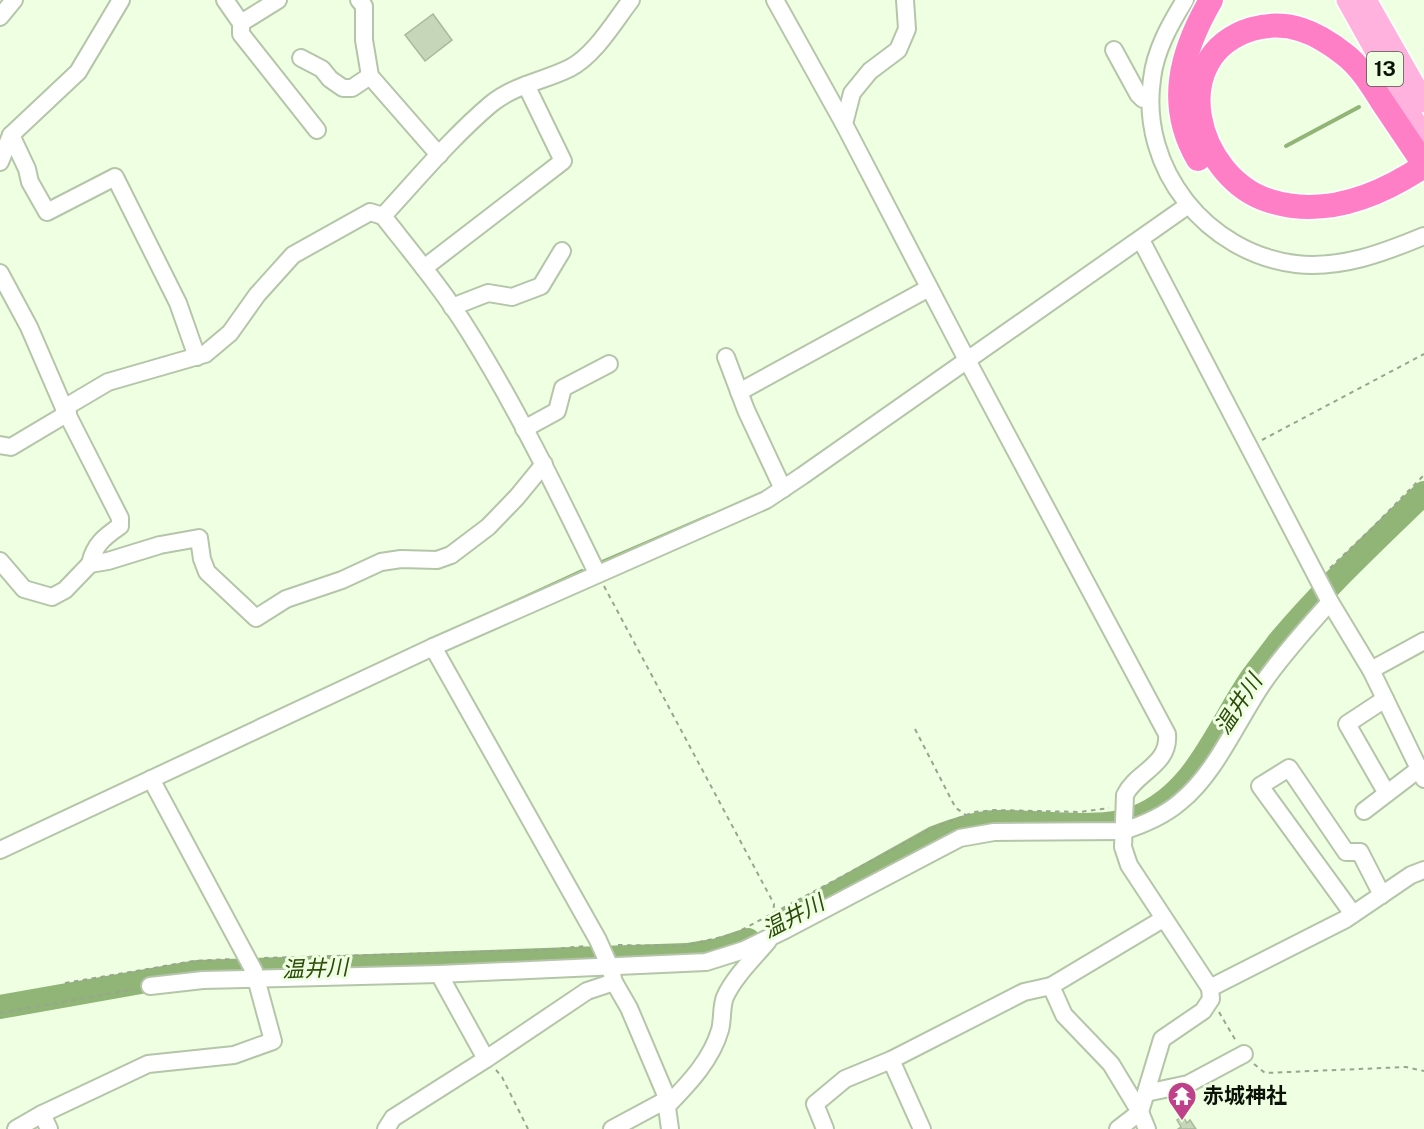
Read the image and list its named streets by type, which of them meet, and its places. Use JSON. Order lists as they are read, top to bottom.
{
  "streets": {
    "main road": ["13"]
  },
  "water": ["温井川"],
  "places": {
    "temple": ["赤城神社"]
  }
}
